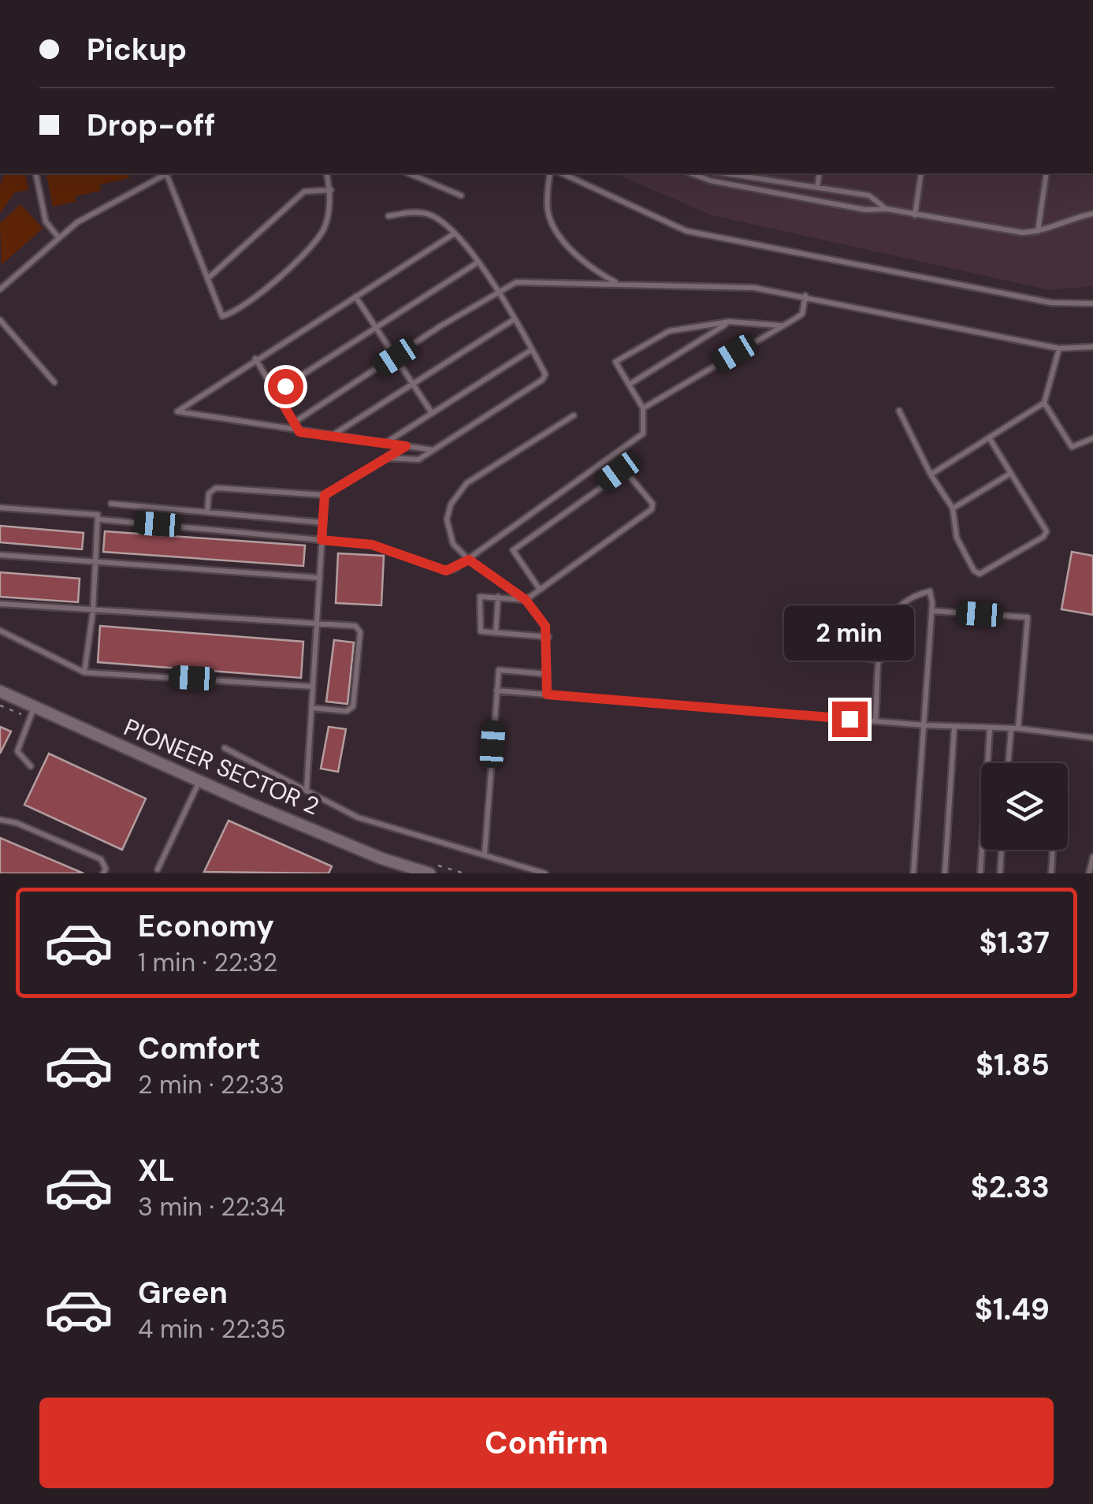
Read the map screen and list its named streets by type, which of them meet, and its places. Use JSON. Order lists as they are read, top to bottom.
{
  "streets": {
    "street": ["PIONEER SECTOR 2"]
  },
  "page": {
    "banner": ["Pickup", "Drop-off"],
    "bubble": "2 min",
    "list": [
      {
        "name": "Economy",
        "note": "1 min · 22:32",
        "value": "$1.37"
      },
      {
        "name": "Comfort",
        "note": "2 min · 22:33",
        "value": "$1.85"
      },
      {
        "name": "XL",
        "note": "3 min · 22:34",
        "value": "$2.33"
      },
      {
        "name": "Green",
        "note": "4 min · 22:35",
        "value": "$1.49"
      }
    ],
    "buttons": "Confirm"
  }
}
